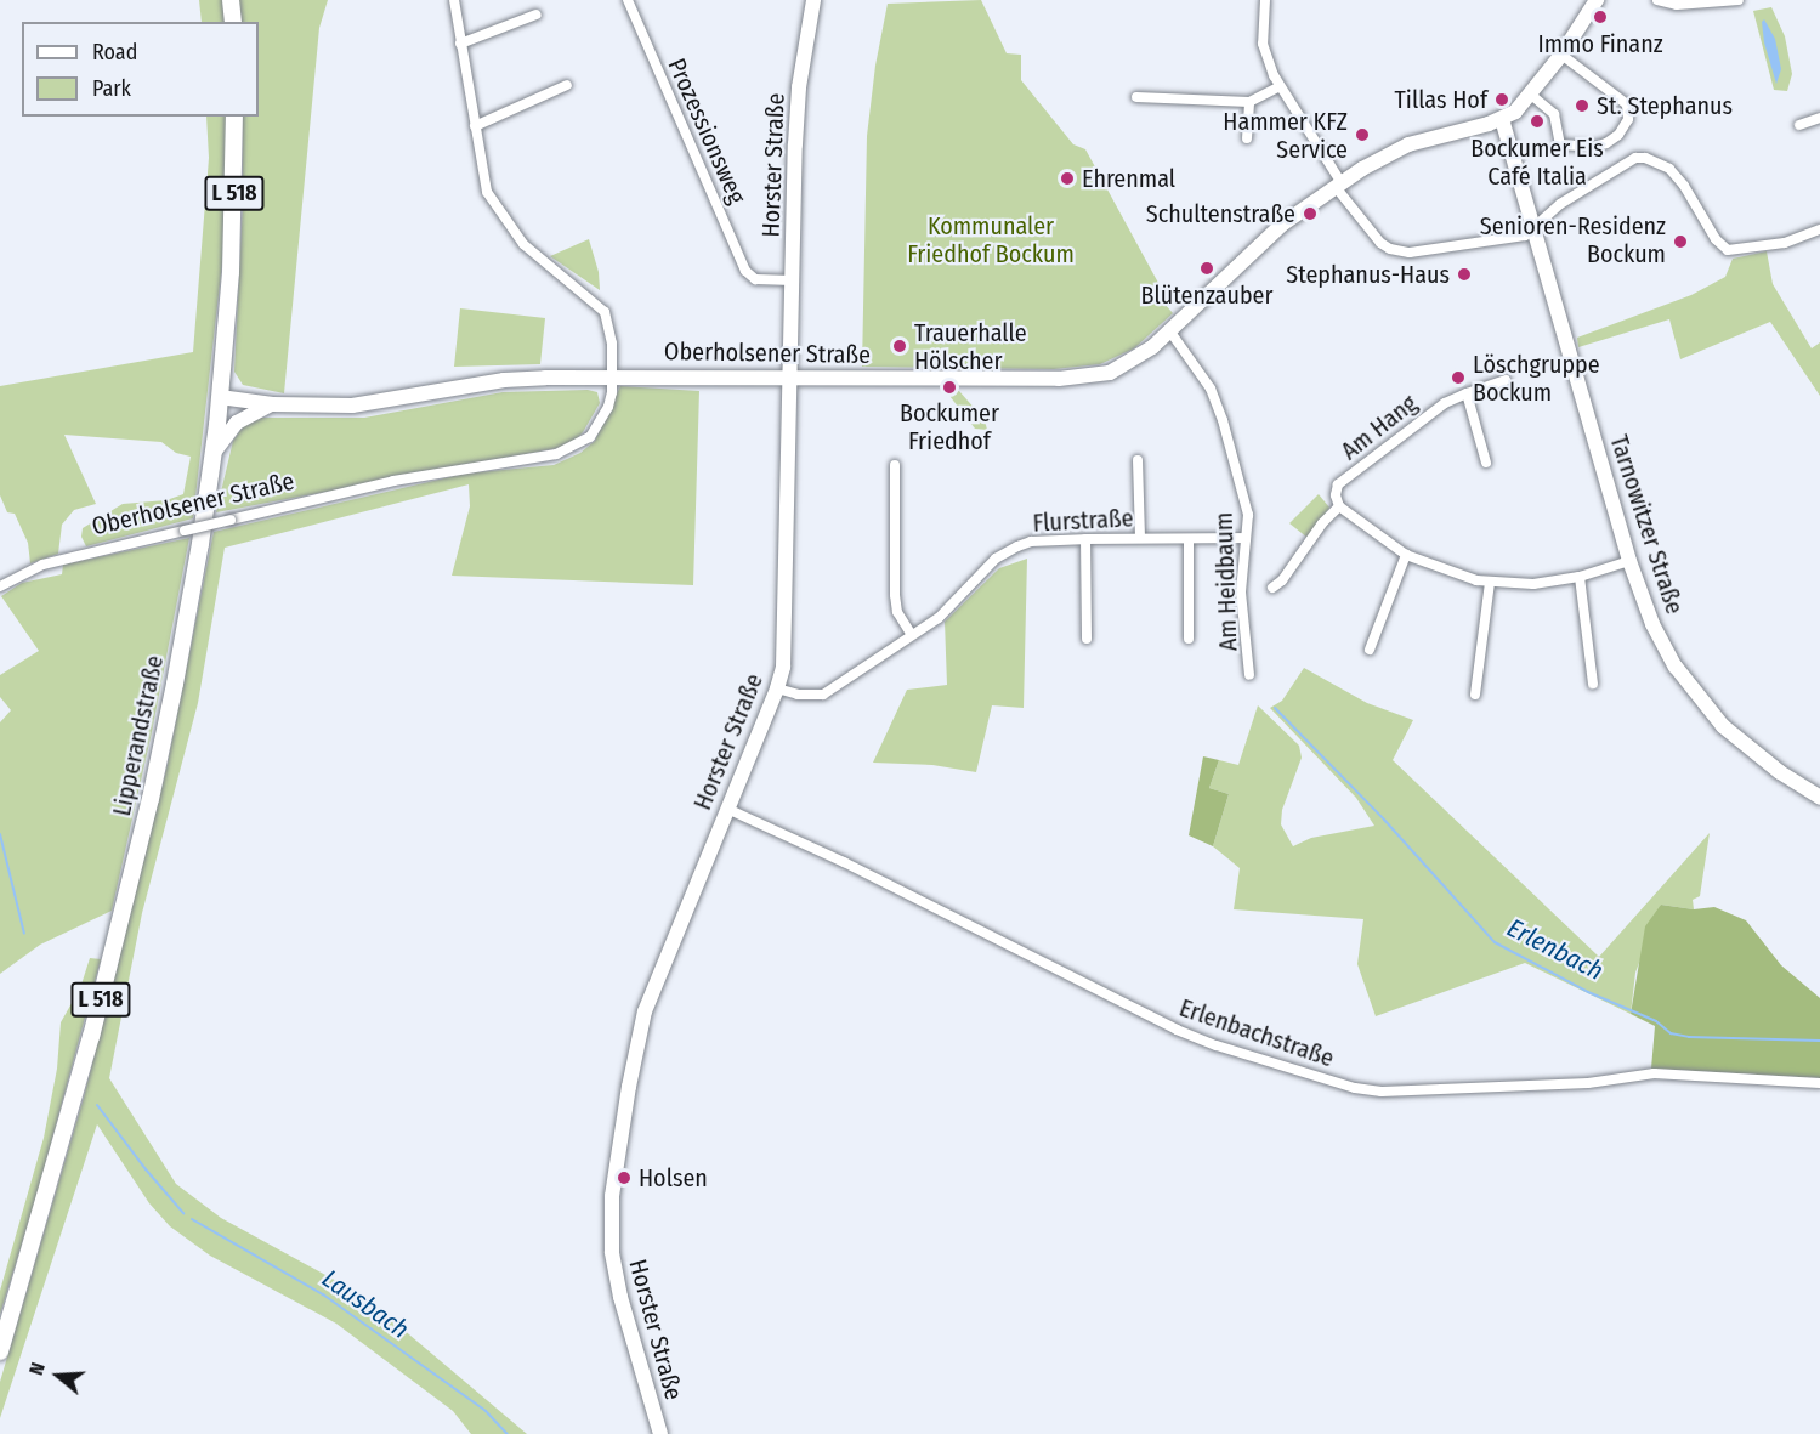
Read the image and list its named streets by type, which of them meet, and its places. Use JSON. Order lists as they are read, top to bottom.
{
  "streets": {
    "main road": [
      "Horster Straße",
      "L 518",
      "Oberholsener Straße",
      "Tarnowitzer Straße",
      "Lipperandstraße"
    ],
    "street": [
      "Prozessionsweg",
      "Am Hang",
      "Flurstraße",
      "Am Heidbaum",
      "Erlenbachstraße"
    ]
  },
  "crossings": [
    ["Prozessionsweg", "Horster Straße"],
    ["Horster Straße", "Oberholsener Straße"],
    ["Horster Straße", "Flurstraße"],
    ["Horster Straße", "Erlenbachstraße"],
    ["L 518", "Oberholsener Straße"],
    ["L 518", "Lipperandstraße"],
    ["Oberholsener Straße", "Tarnowitzer Straße"],
    ["Oberholsener Straße", "Am Heidbaum"],
    ["Oberholsener Straße", "Lipperandstraße"],
    ["Flurstraße", "Am Heidbaum"]
  ],
  "water": ["Erlenbach", "Lausbach"],
  "parks": ["Kommunaler Friedhof Bockum"],
  "places": [
    "Immo Finanz",
    "Tillas Hof",
    "St. Stephanus",
    "Bockumer Eis Café Italia",
    "Hammer KFZ Service",
    "Ehrenmal",
    "Schultenstraße",
    "Senioren-Residenz Bockum",
    "Blütenzauber",
    "Stephanus-Haus",
    "Trauerhalle Hölscher",
    "Löschgruppe Bockum",
    "Bockumer Friedhof",
    "Holsen"
  ],
  "legend": ["Road", "Park"],
  "north": "left"
}
